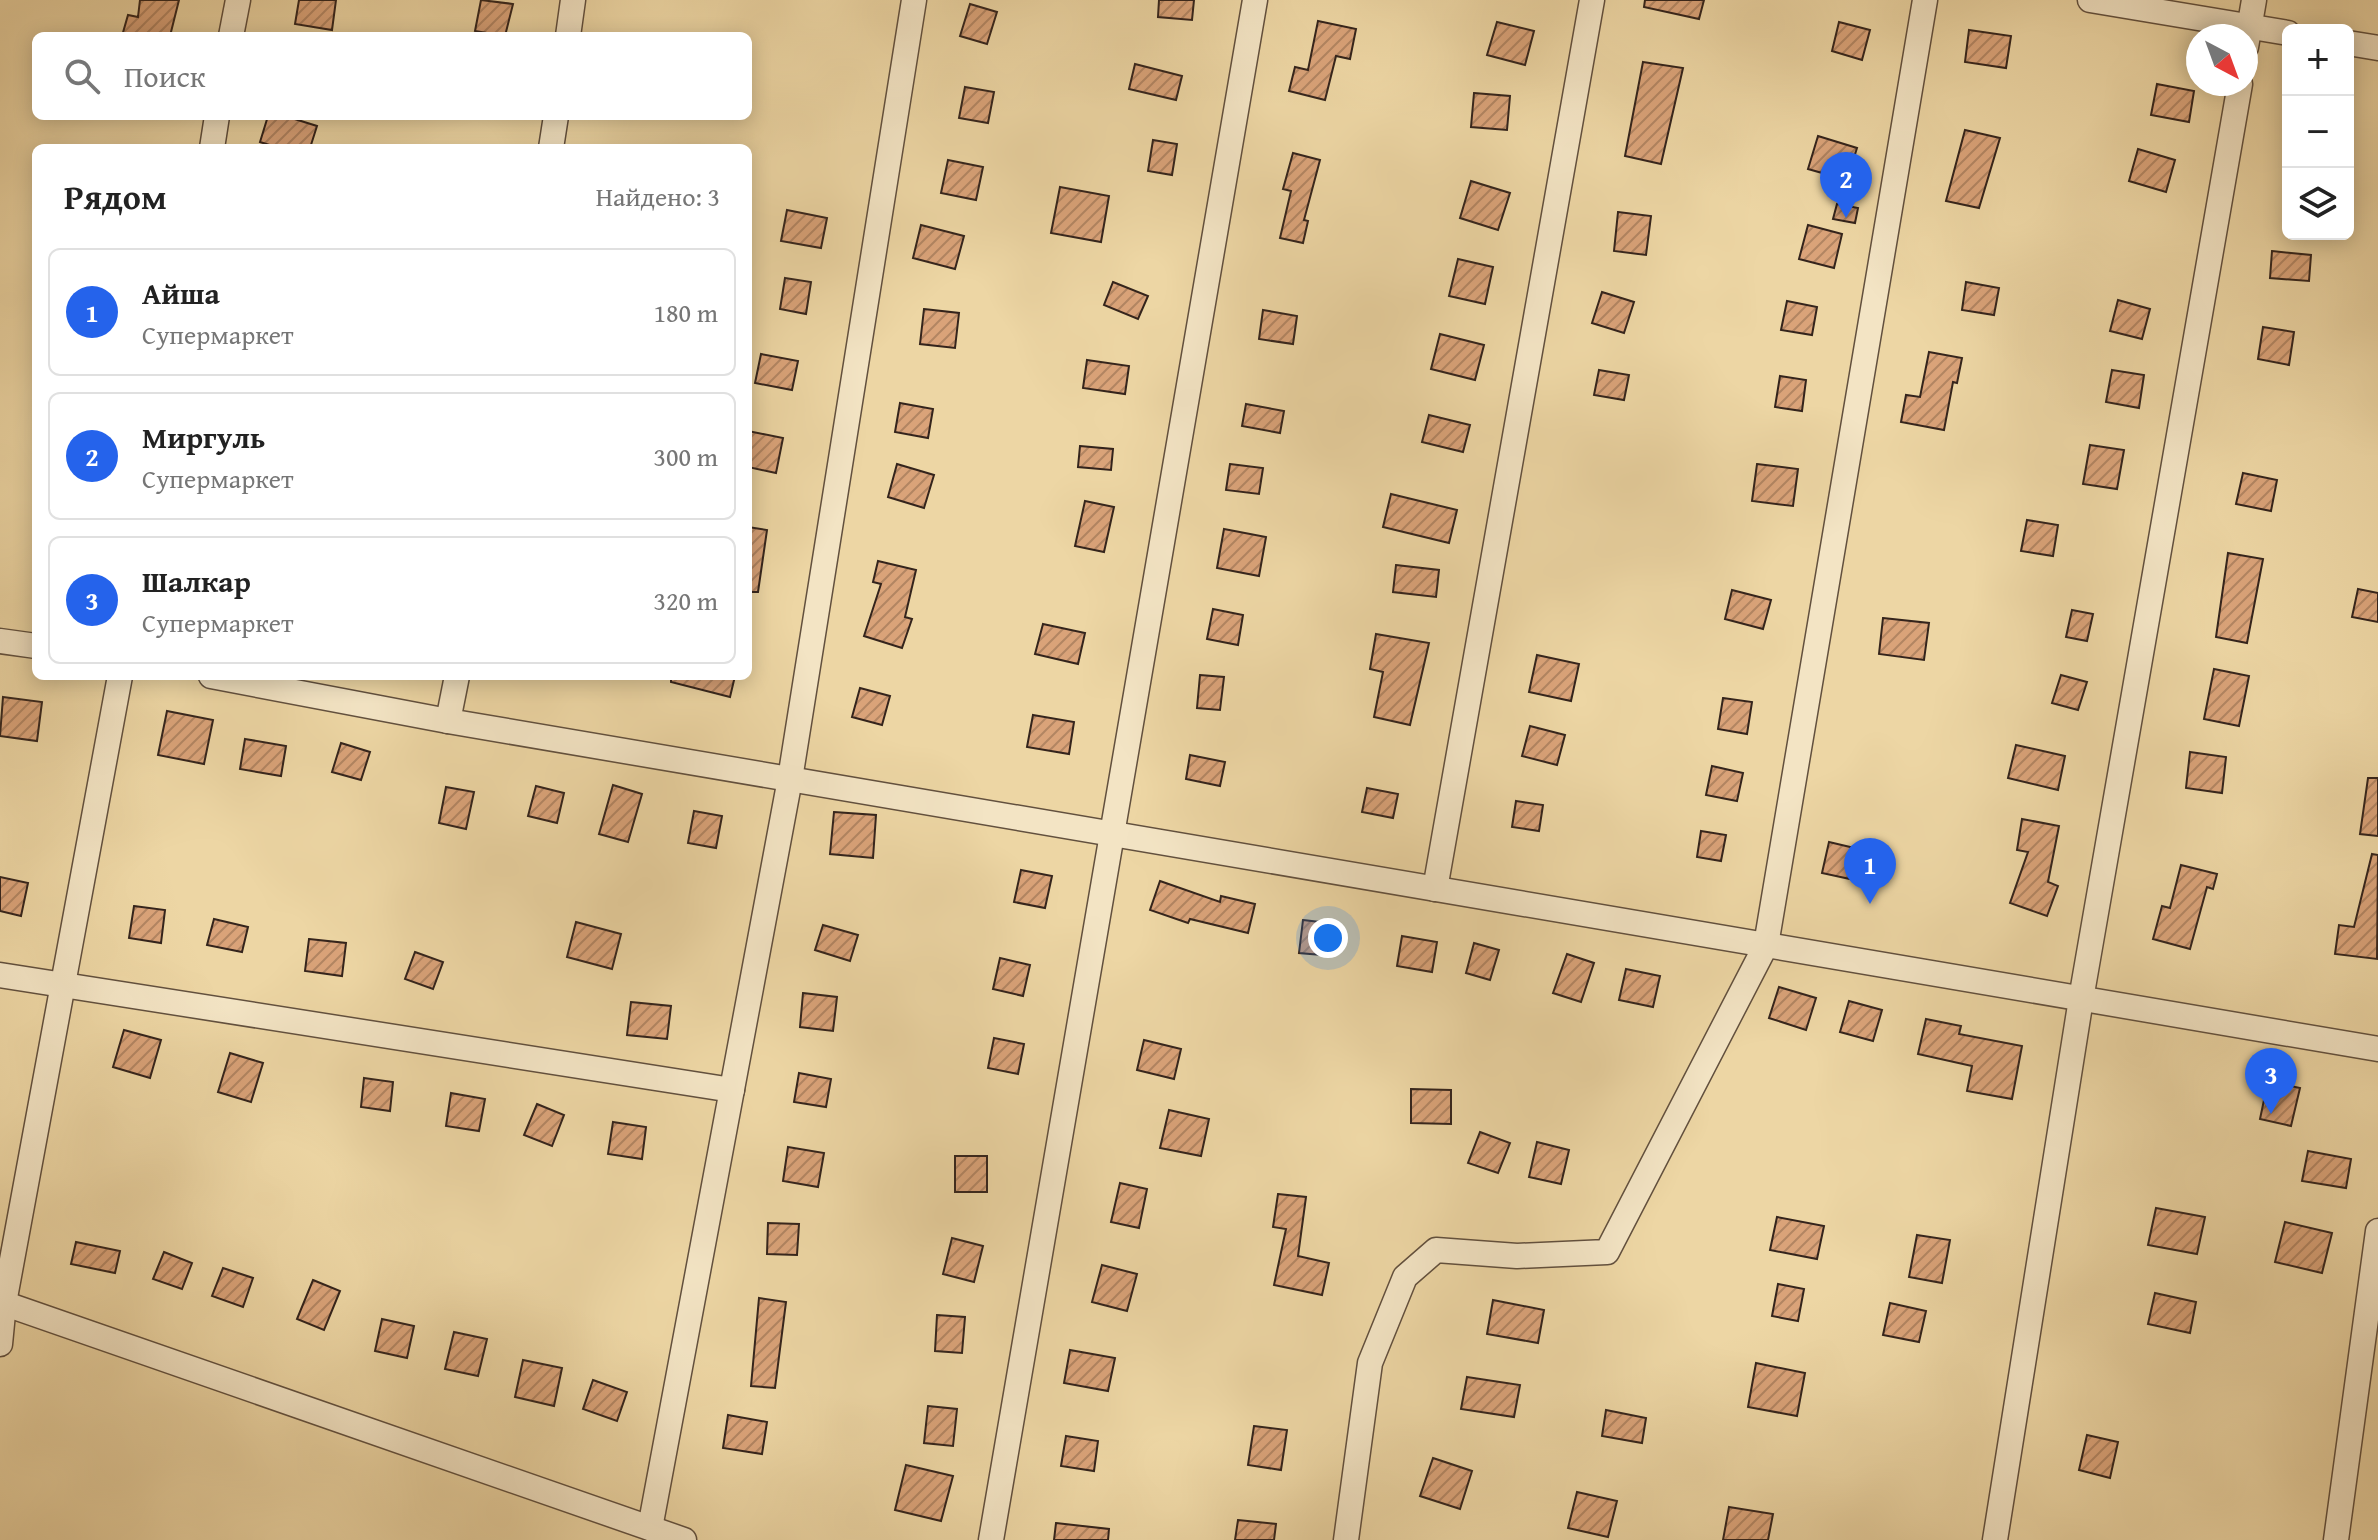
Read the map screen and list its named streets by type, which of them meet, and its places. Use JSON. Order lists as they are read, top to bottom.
{
  "north": "bottom right",
  "page": {
    "map_buttons": ["+", "−"],
    "search": "Поиск",
    "heading": ["Рядом", "Найдено: 3"],
    "pins": ["2", "1", "3"],
    "list": [
      {
        "mark": "1",
        "name": "Айша",
        "note": "Супермаркет",
        "value": "180 m"
      },
      {
        "mark": "2",
        "name": "Миргуль",
        "note": "Супермаркет",
        "value": "300 m"
      },
      {
        "mark": "3",
        "name": "Шалкар",
        "note": "Супермаркет",
        "value": "320 m"
      }
    ]
  }
}
